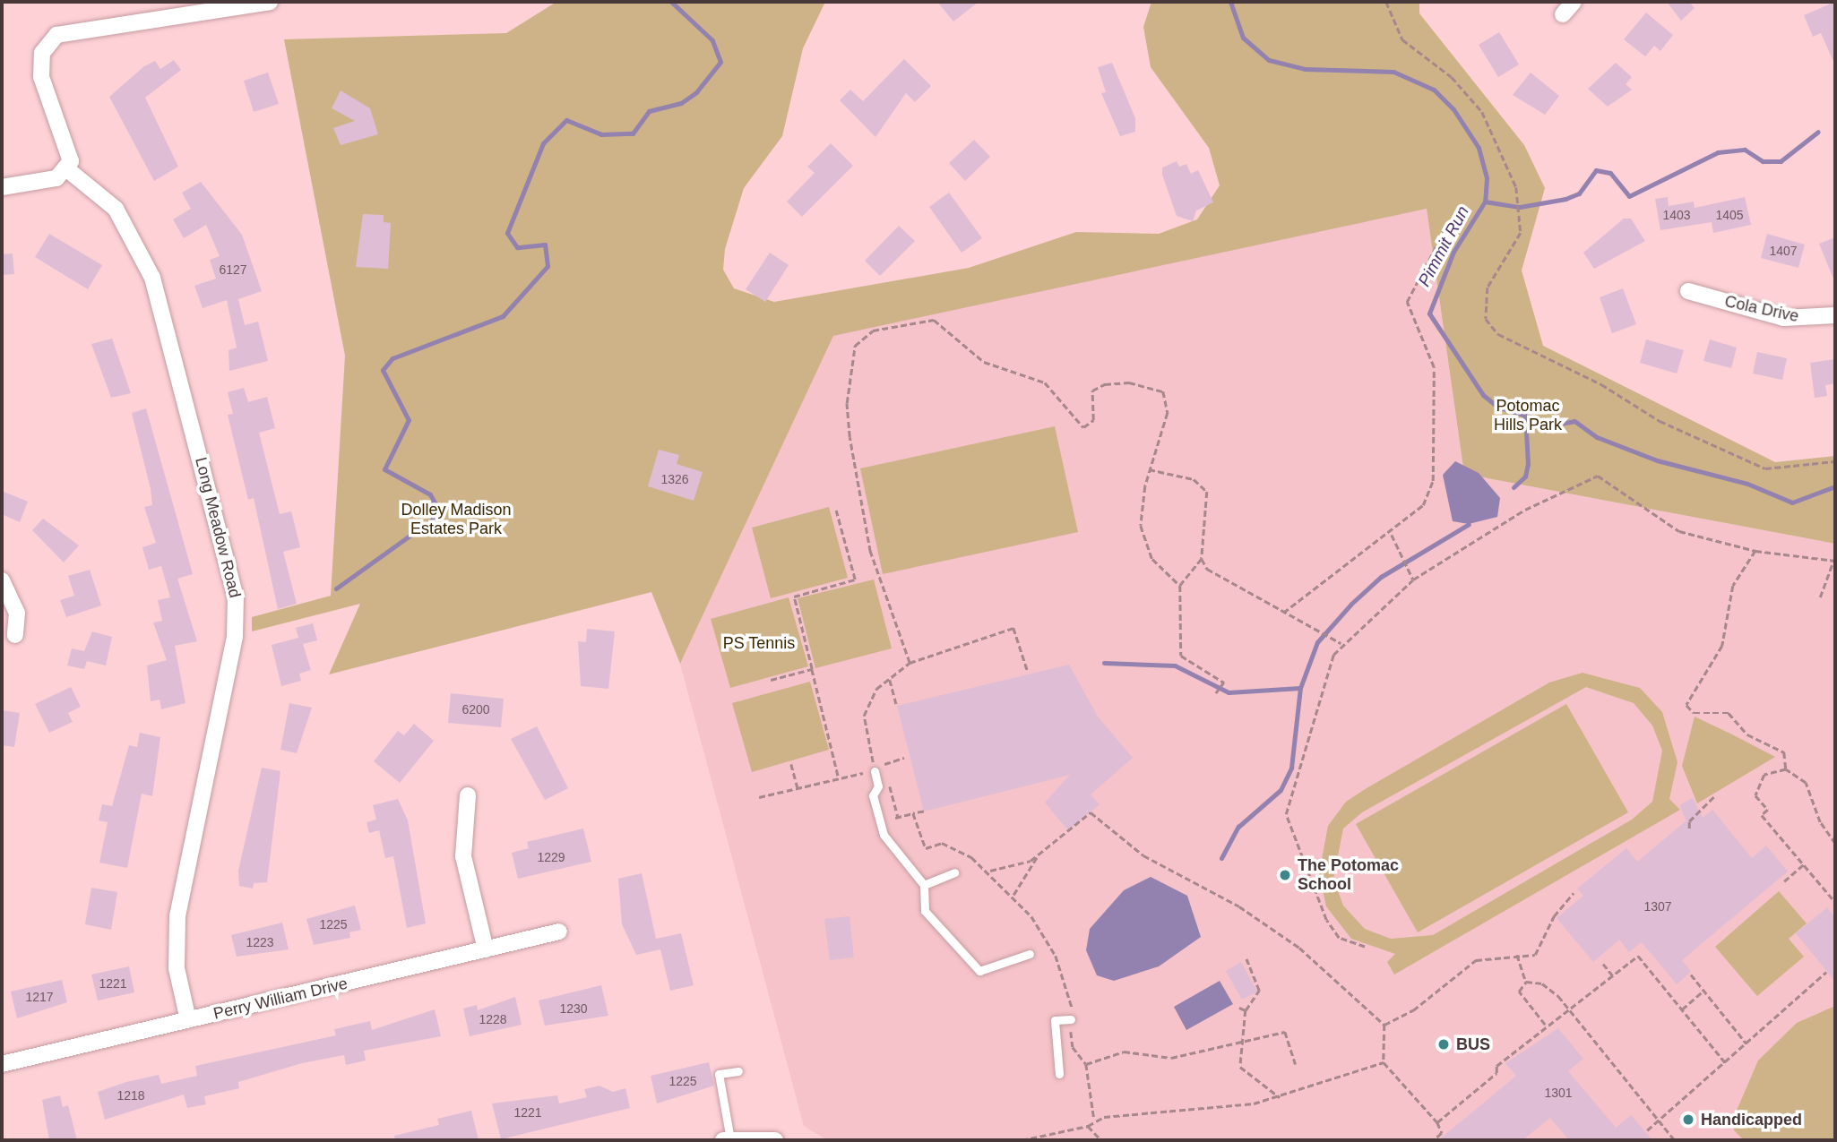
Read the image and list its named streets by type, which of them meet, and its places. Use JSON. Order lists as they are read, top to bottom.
{
  "streets": {
    "street": ["Cola Drive", "Long Meadow Road", "Perry William Drive"]
  },
  "crossings": [
    ["Long Meadow Road", "Perry William Drive"]
  ],
  "water": ["Pimmit Run"],
  "parks": ["Potomac Hills Park", "Dolley Madison Estates Park", "PS Tennis"],
  "places": ["The Potomac School", "BUS", "Handicapped"],
  "house_numbers": [
    "1403",
    "1405",
    "1407",
    "6127",
    "1326",
    "6200",
    "1229",
    "1307",
    "1225",
    "1223",
    "1221",
    "1217",
    "1230",
    "1228",
    "1225",
    "1301",
    "1218",
    "1221"
  ]
}
